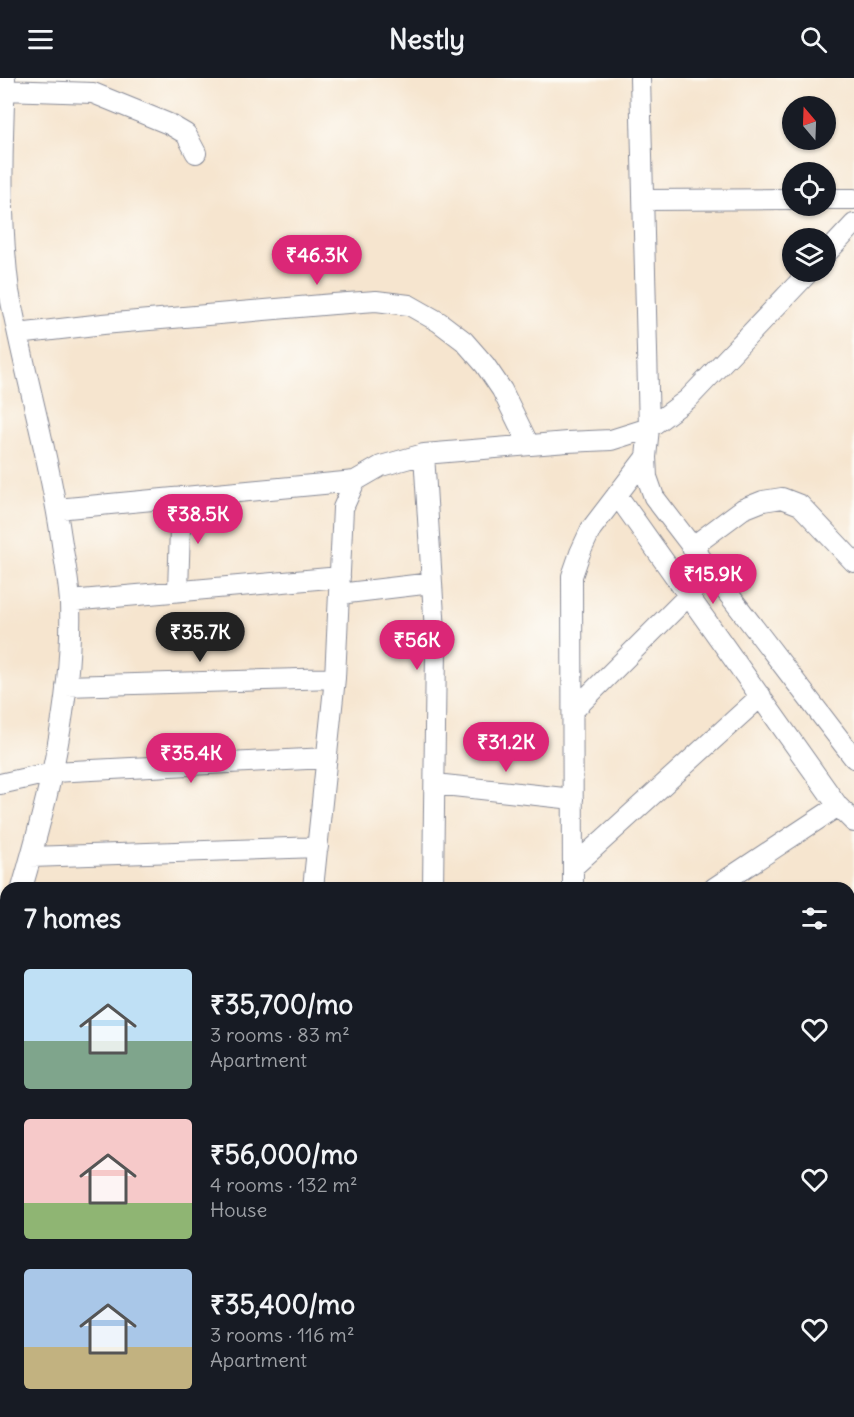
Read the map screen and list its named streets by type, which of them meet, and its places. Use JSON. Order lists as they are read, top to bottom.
{
  "north": "top",
  "page": {
    "header": "Nestly",
    "price": [
      "₹46.3K",
      "₹38.5K",
      "₹15.9K",
      "₹35.7K",
      "₹56K",
      "₹31.2K",
      "₹35.4K"
    ],
    "heading": "7 homes",
    "list": [
      {
        "name": "₹35,700/mo",
        "note": "3 rooms · 83 m² · Apartment"
      },
      {
        "name": "₹56,000/mo",
        "note": "4 rooms · 132 m² · House"
      },
      {
        "name": "₹35,400/mo",
        "note": "3 rooms · 116 m² · Apartment"
      }
    ]
  }
}
